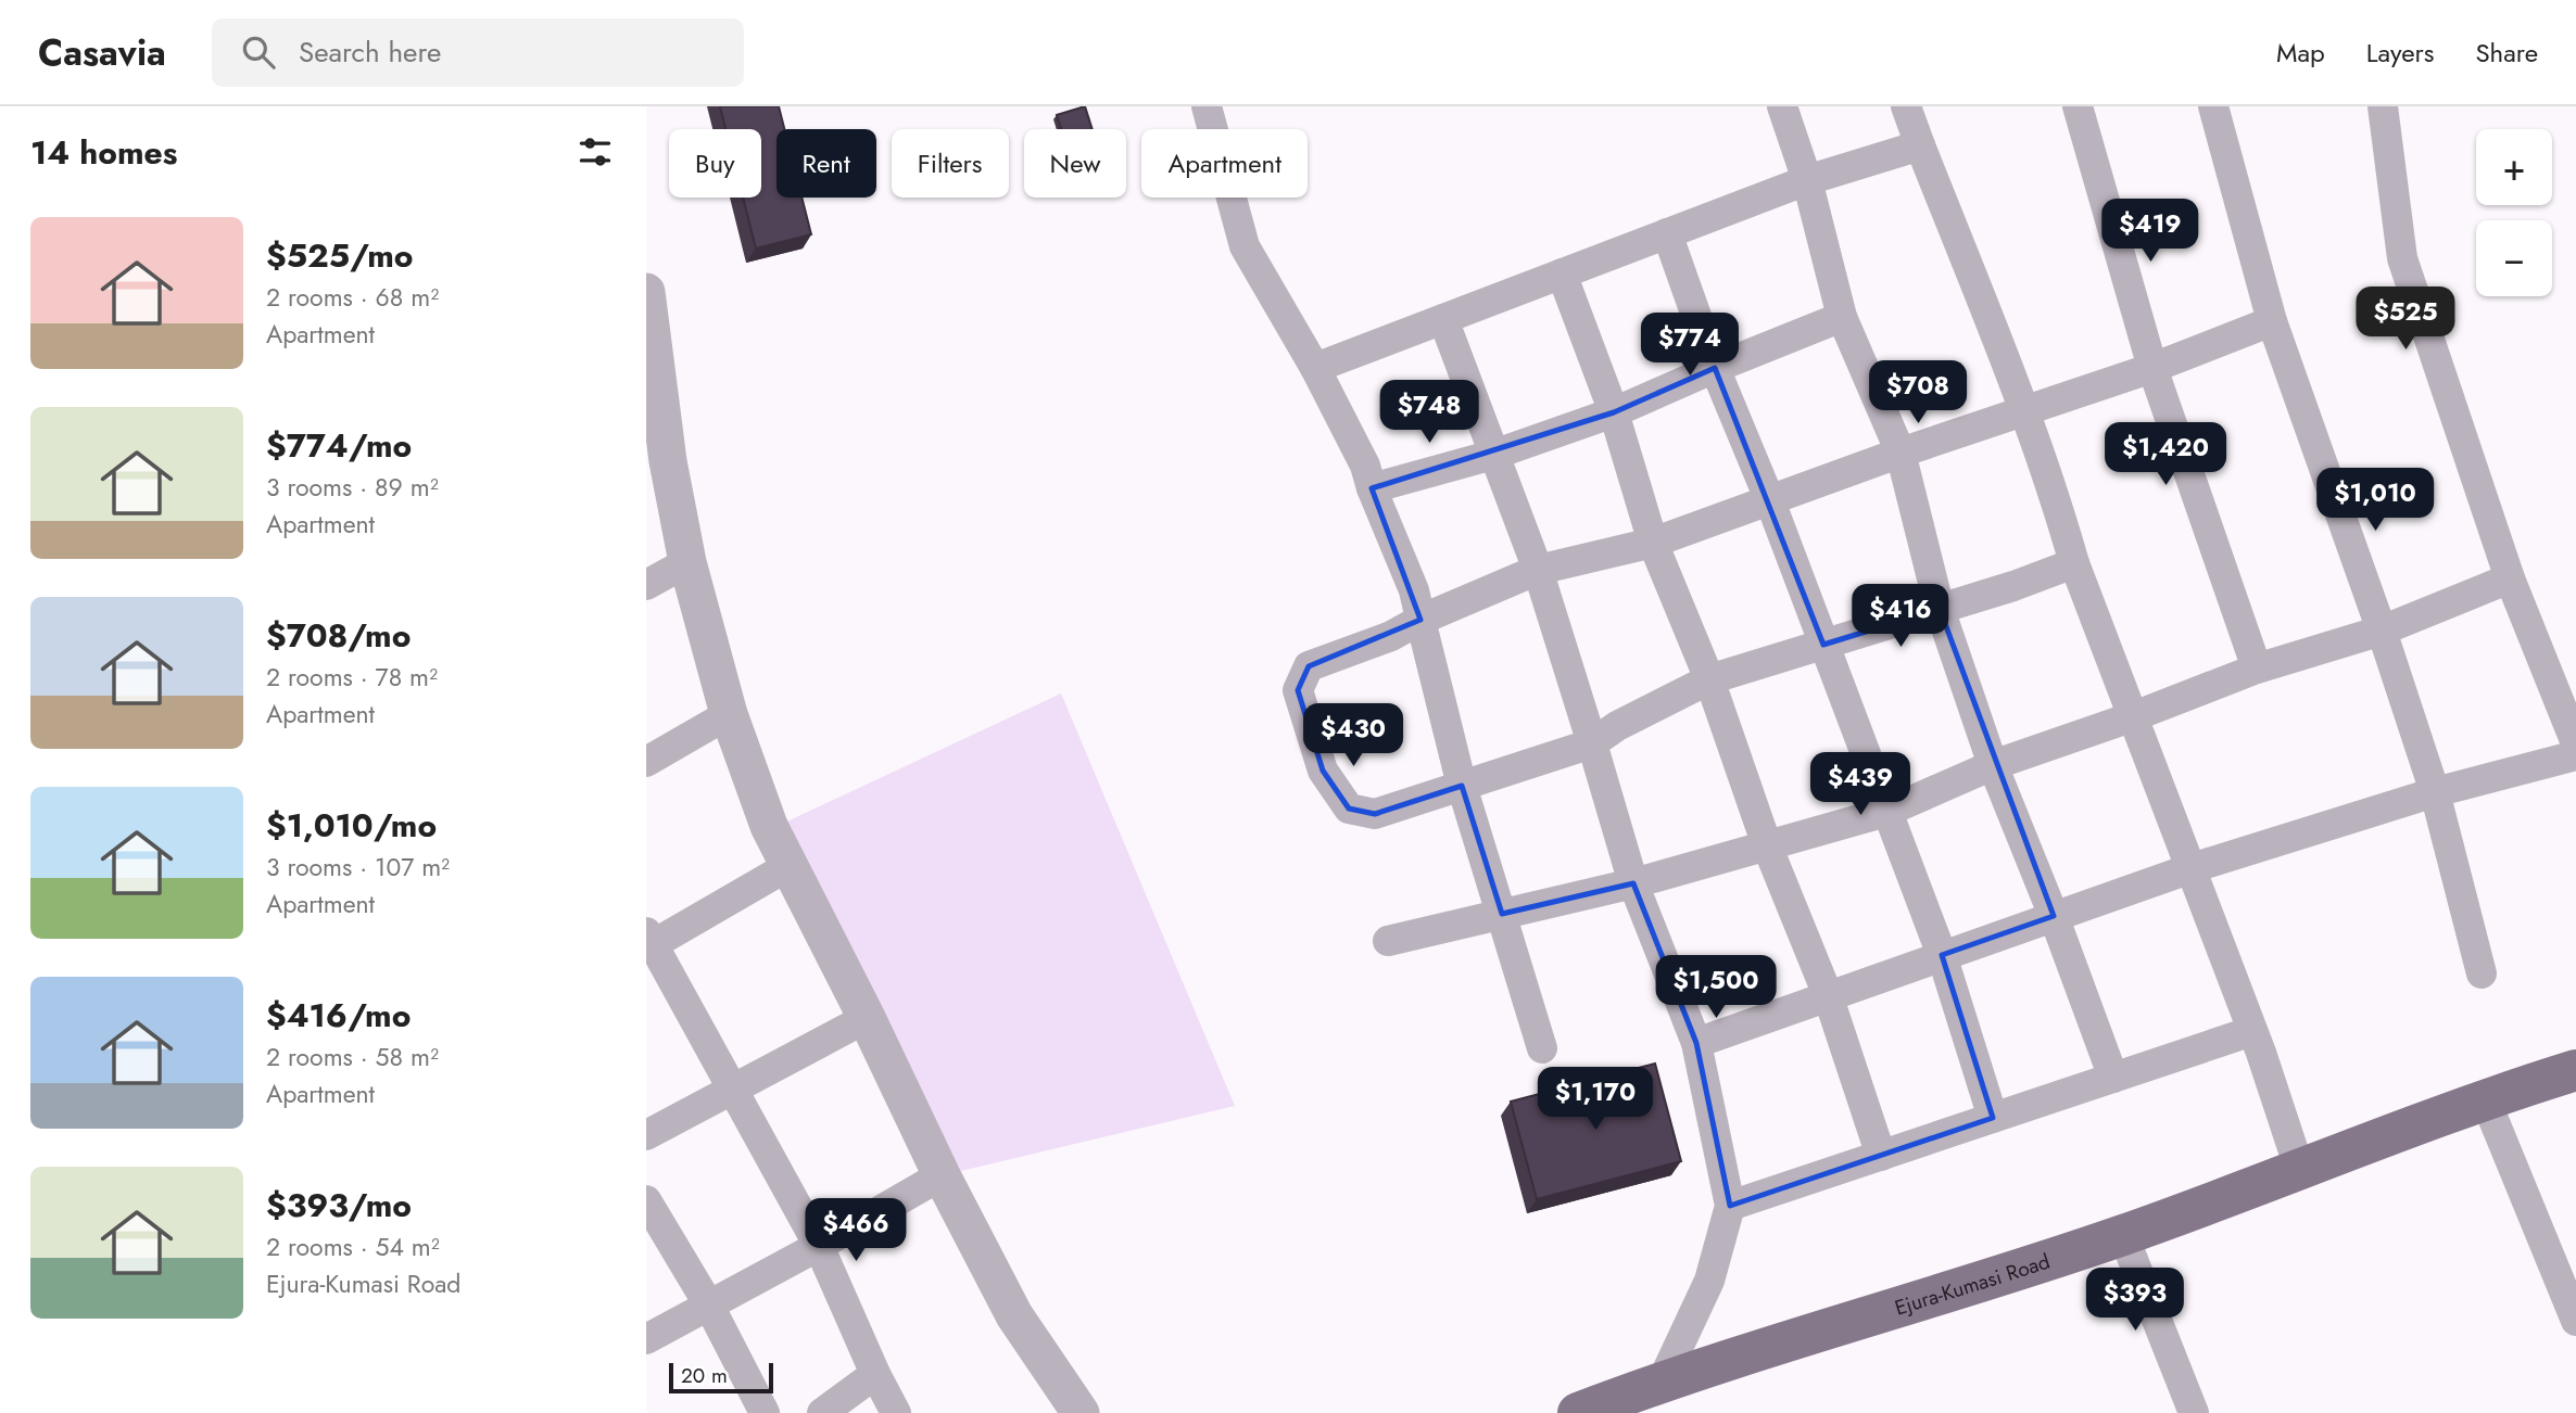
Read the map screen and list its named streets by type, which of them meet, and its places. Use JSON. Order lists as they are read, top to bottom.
{
  "streets": {
    "main road": ["Ejura-Kumasi Road"]
  },
  "scale_bar": "20 m",
  "page": {
    "header": "Casavia",
    "search": "Search here",
    "nav": ["Map", "Layers", "Share"],
    "heading": "14 homes",
    "map_buttons": ["+", "−"],
    "chip": [
      "Buy",
      "Rent",
      "Filters",
      "New",
      "Apartment"
    ],
    "list": [
      {
        "name": "$525/mo",
        "note": "2 rooms · 68 m² · Apartment"
      },
      {
        "name": "$774/mo",
        "note": "3 rooms · 89 m² · Apartment"
      },
      {
        "name": "$708/mo",
        "note": "2 rooms · 78 m² · Apartment"
      },
      {
        "name": "$1,010/mo",
        "note": "3 rooms · 107 m² · Apartment"
      },
      {
        "name": "$416/mo",
        "note": "2 rooms · 58 m² · Apartment"
      },
      {
        "name": "$393/mo",
        "note": "2 rooms · 54 m² · Ejura-Kumasi Road"
      }
    ],
    "price": [
      "$419",
      "$525",
      "$774",
      "$708",
      "$748",
      "$1,420",
      "$1,010",
      "$416",
      "$430",
      "$439",
      "$1,500",
      "$1,170",
      "$466",
      "$393"
    ],
    "scale": "20 m"
  }
}
